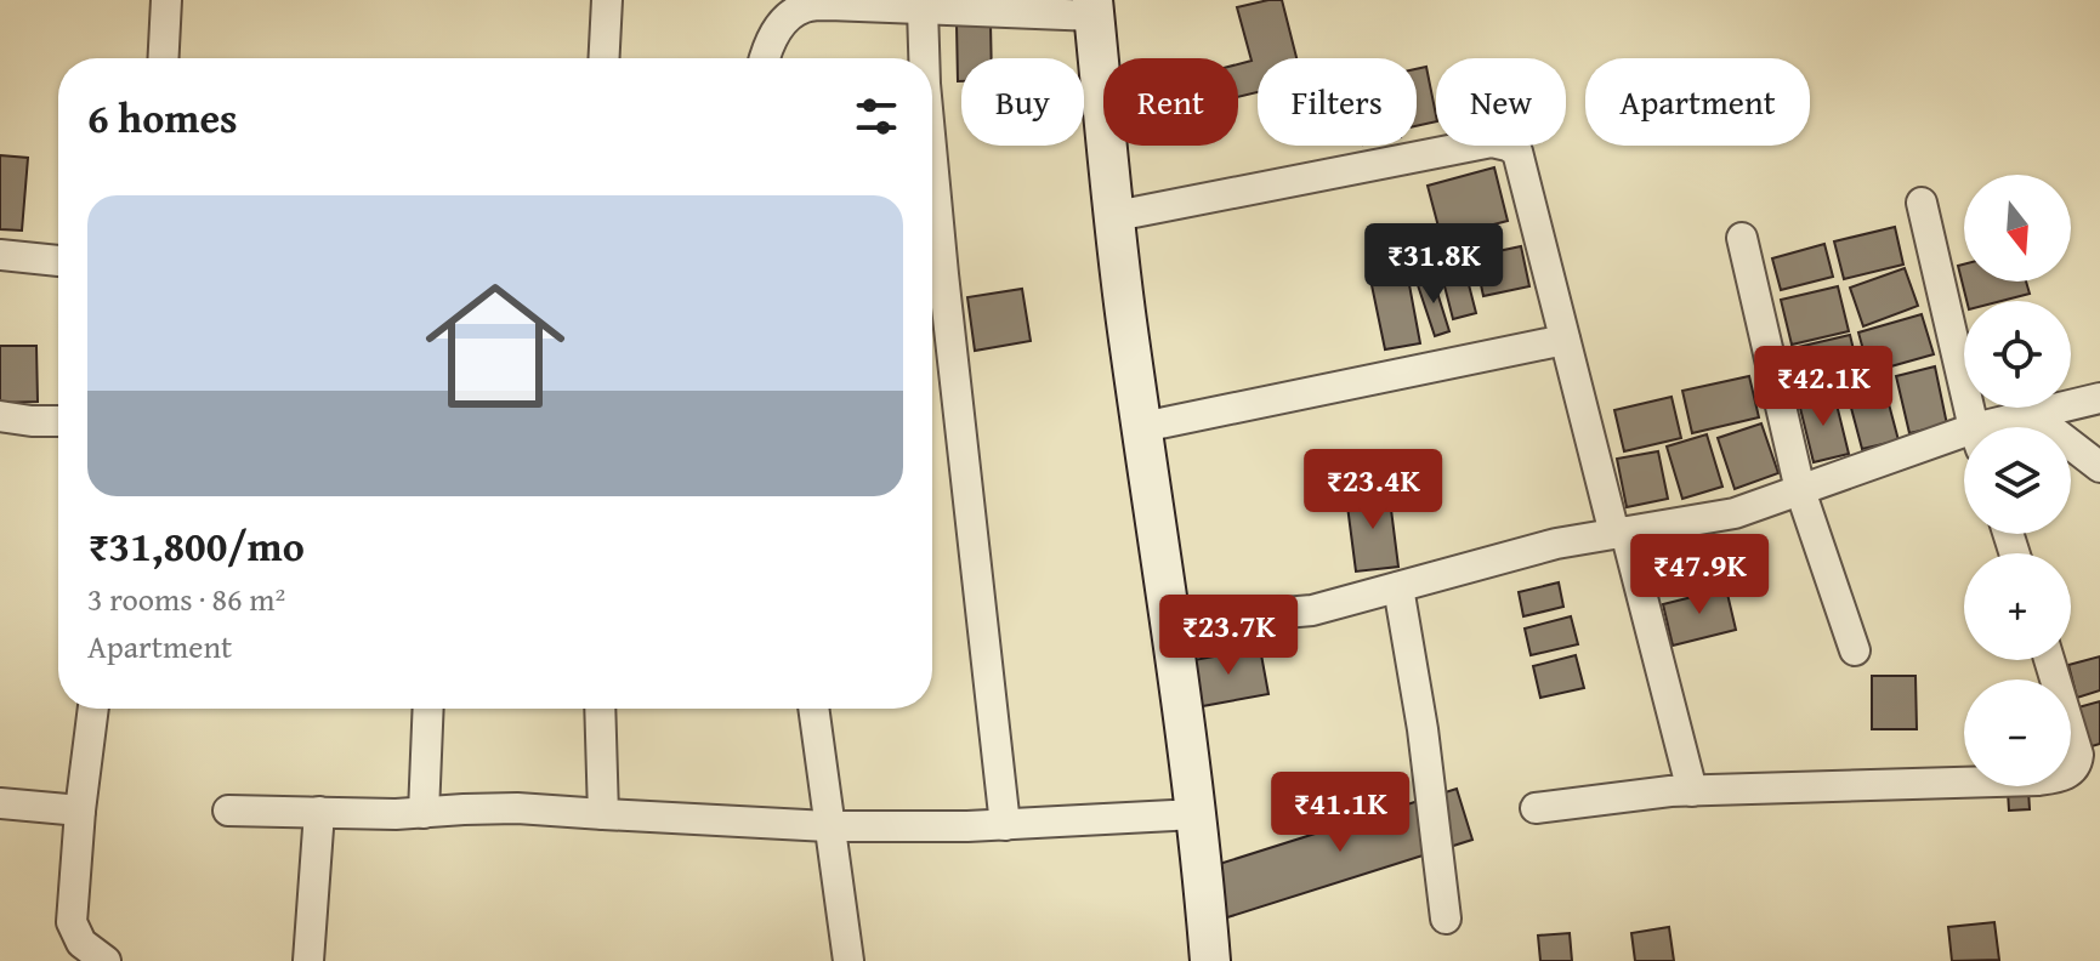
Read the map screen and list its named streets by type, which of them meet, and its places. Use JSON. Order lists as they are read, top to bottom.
{
  "north": "bottom",
  "page": {
    "chip": [
      "Buy",
      "Rent",
      "Filters",
      "New",
      "Apartment"
    ],
    "heading": "6 homes",
    "map_buttons": ["+", "−"],
    "list": [
      {
        "name": "₹31,800/mo",
        "note": "3 rooms · 86 m² · Apartment"
      }
    ],
    "price": [
      "₹31.8K",
      "₹42.1K",
      "₹23.4K",
      "₹47.9K",
      "₹23.7K",
      "₹41.1K"
    ]
  }
}
